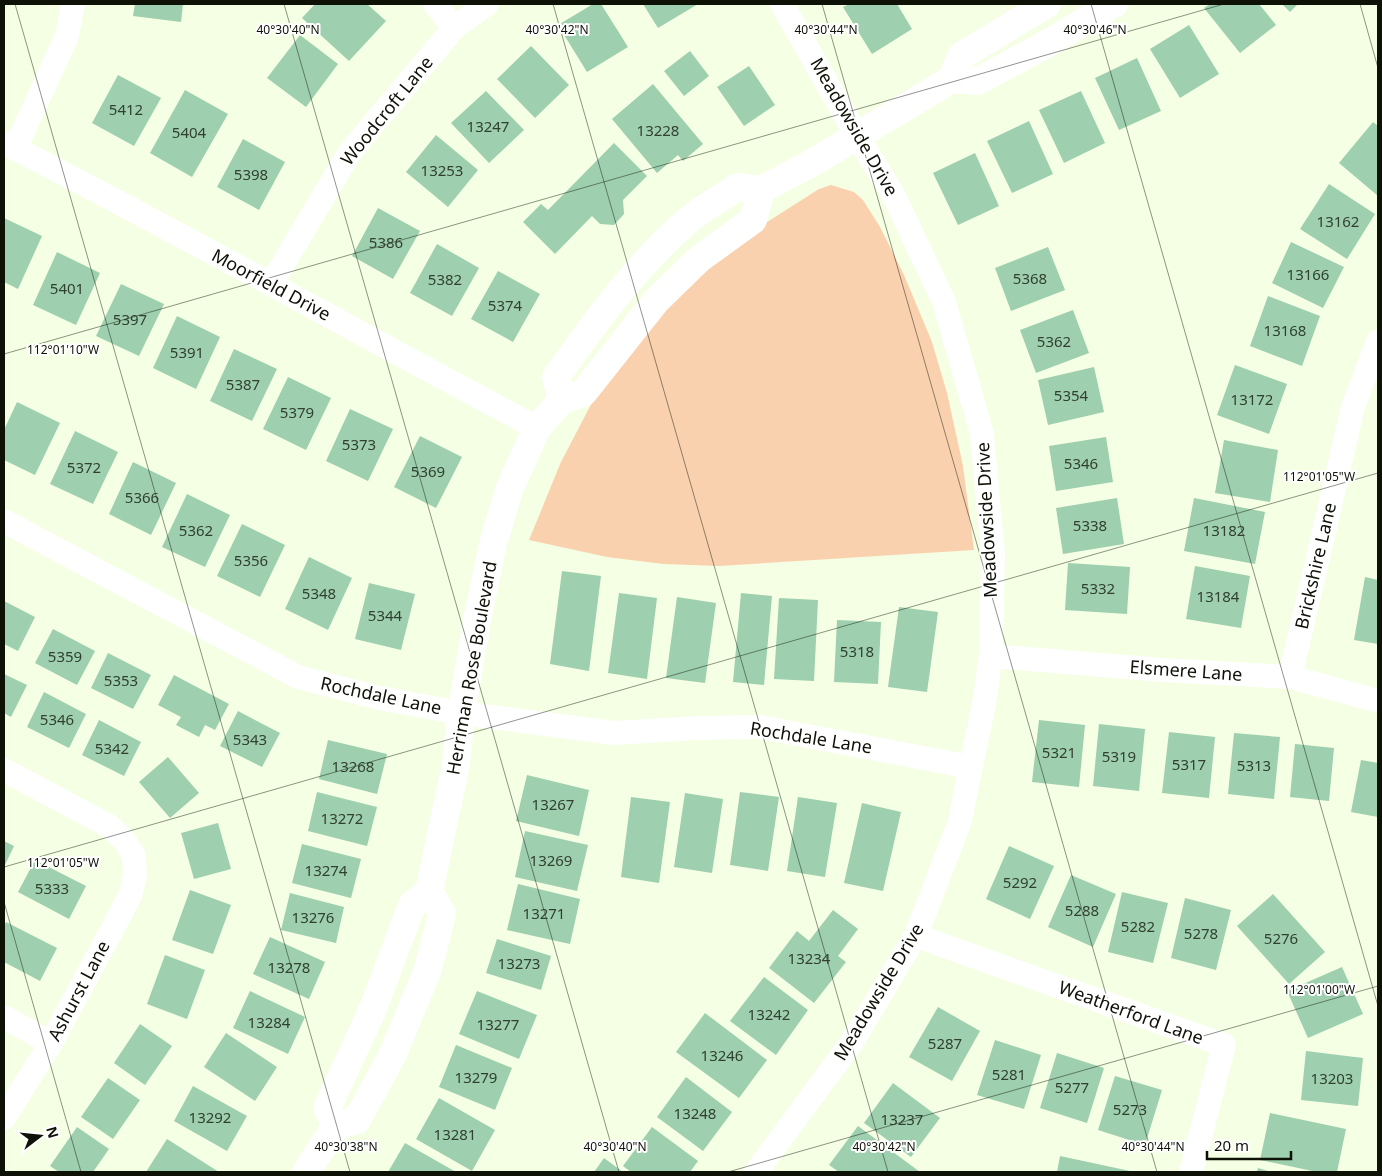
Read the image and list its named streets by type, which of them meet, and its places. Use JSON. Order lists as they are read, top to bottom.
{
  "streets": {
    "street": [
      "Woodcroft Lane",
      "Meadowside Drive",
      "Moorfield Drive",
      "Brickshire Lane",
      "Herriman Rose Boulevard",
      "Elsmere Lane",
      "Rochdale Lane",
      "Ashurst Lane",
      "Weatherford Lane"
    ]
  },
  "crossings": [
    ["Woodcroft Lane", "Moorfield Drive"],
    ["Meadowside Drive", "Elsmere Lane"],
    ["Meadowside Drive", "Rochdale Lane"],
    ["Meadowside Drive", "Weatherford Lane"],
    ["Moorfield Drive", "Herriman Rose Boulevard"],
    ["Brickshire Lane", "Elsmere Lane"],
    ["Herriman Rose Boulevard", "Rochdale Lane"]
  ],
  "house_numbers": [
    "5412",
    "13247",
    "13228",
    "5404",
    "13253",
    "5398",
    "13162",
    "5386",
    "13166",
    "5368",
    "5382",
    "5401",
    "5374",
    "5397",
    "13168",
    "5362",
    "5391",
    "5387",
    "5354",
    "13172",
    "5379",
    "5373",
    "5346",
    "5372",
    "5369",
    "5366",
    "5338",
    "5362",
    "13182",
    "5356",
    "5332",
    "5348",
    "13184",
    "5344",
    "5318",
    "5359",
    "5353",
    "5346",
    "5343",
    "5342",
    "5321",
    "5319",
    "5317",
    "5313",
    "13268",
    "13267",
    "13272",
    "13269",
    "13274",
    "5292",
    "5333",
    "5288",
    "13271",
    "13276",
    "5282",
    "5278",
    "5276",
    "13234",
    "13273",
    "13278",
    "13242",
    "13284",
    "13277",
    "5287",
    "13246",
    "5281",
    "13279",
    "13203",
    "5277",
    "5273",
    "13248",
    "13292",
    "13237",
    "13281"
  ],
  "scale_bar": "20 m",
  "north": "right",
  "coordinates": [
    "40°30'40\"N",
    "40°30'42\"N",
    "40°30'44\"N",
    "40°30'46\"N",
    "112°01'10\"W",
    "112°01'05\"W",
    "112°01'00\"W",
    "40°30'38\"N"
  ]
}
